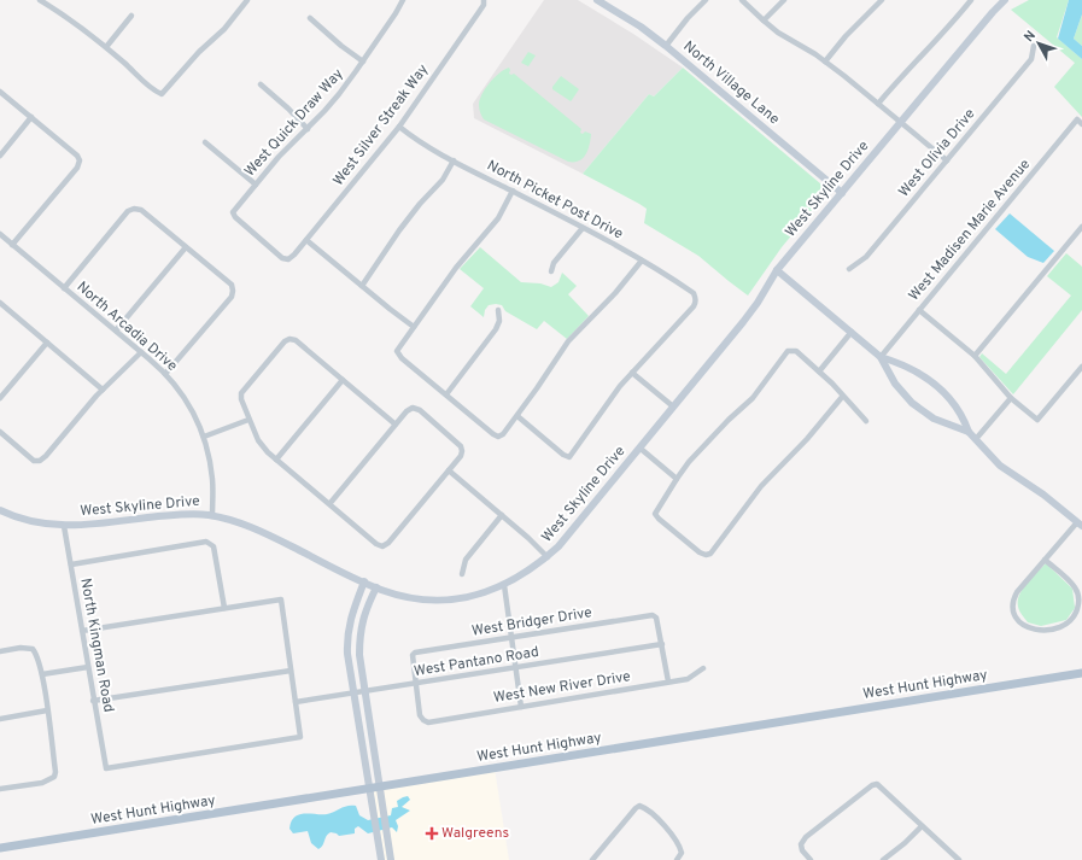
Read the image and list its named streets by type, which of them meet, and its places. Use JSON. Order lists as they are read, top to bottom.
{
  "streets": {
    "main road": ["West Hunt Highway"],
    "street": [
      "North Village Lane",
      "West Quick Draw Way",
      "West Silver Streak Way",
      "West Olivia Drive",
      "West Skyline Drive",
      "North Picket Post Drive",
      "West Madisen Marie Avenue",
      "North Arcadia Drive",
      "West Bridger Drive",
      "North Kingman Road",
      "West Pantano Road",
      "West New River Drive"
    ]
  },
  "crossings": [
    ["North Village Lane", "West Skyline Drive"],
    ["West Quick Draw Way", "West Silver Streak Way"],
    ["West Silver Streak Way", "North Picket Post Drive"],
    ["West Skyline Drive", "North Arcadia Drive"],
    ["West Skyline Drive", "North Kingman Road"],
    ["West Bridger Drive", "West Pantano Road"],
    ["West Bridger Drive", "West New River Drive"],
    ["North Kingman Road", "West Pantano Road"],
    ["West Pantano Road", "West New River Drive"]
  ],
  "places": {
    "health": ["Walgreens"]
  },
  "north": "top left"
}
